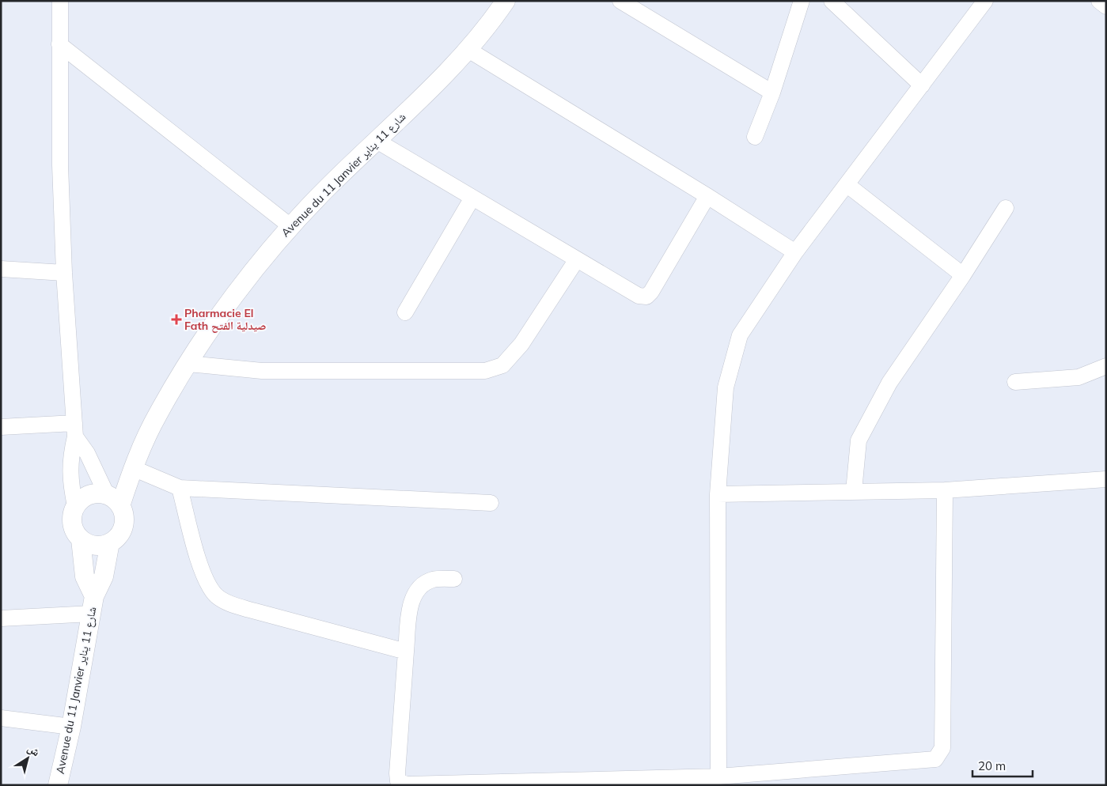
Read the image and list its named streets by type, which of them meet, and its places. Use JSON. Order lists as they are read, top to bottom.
{
  "streets": {
    "street": ["Avenue du 11 Janvier شارع 11 يناير"]
  },
  "places": {
    "health": ["Pharmacie El Fath صيدلية الفتح"]
  },
  "scale_bar": "20 m",
  "north": "top right"
}
